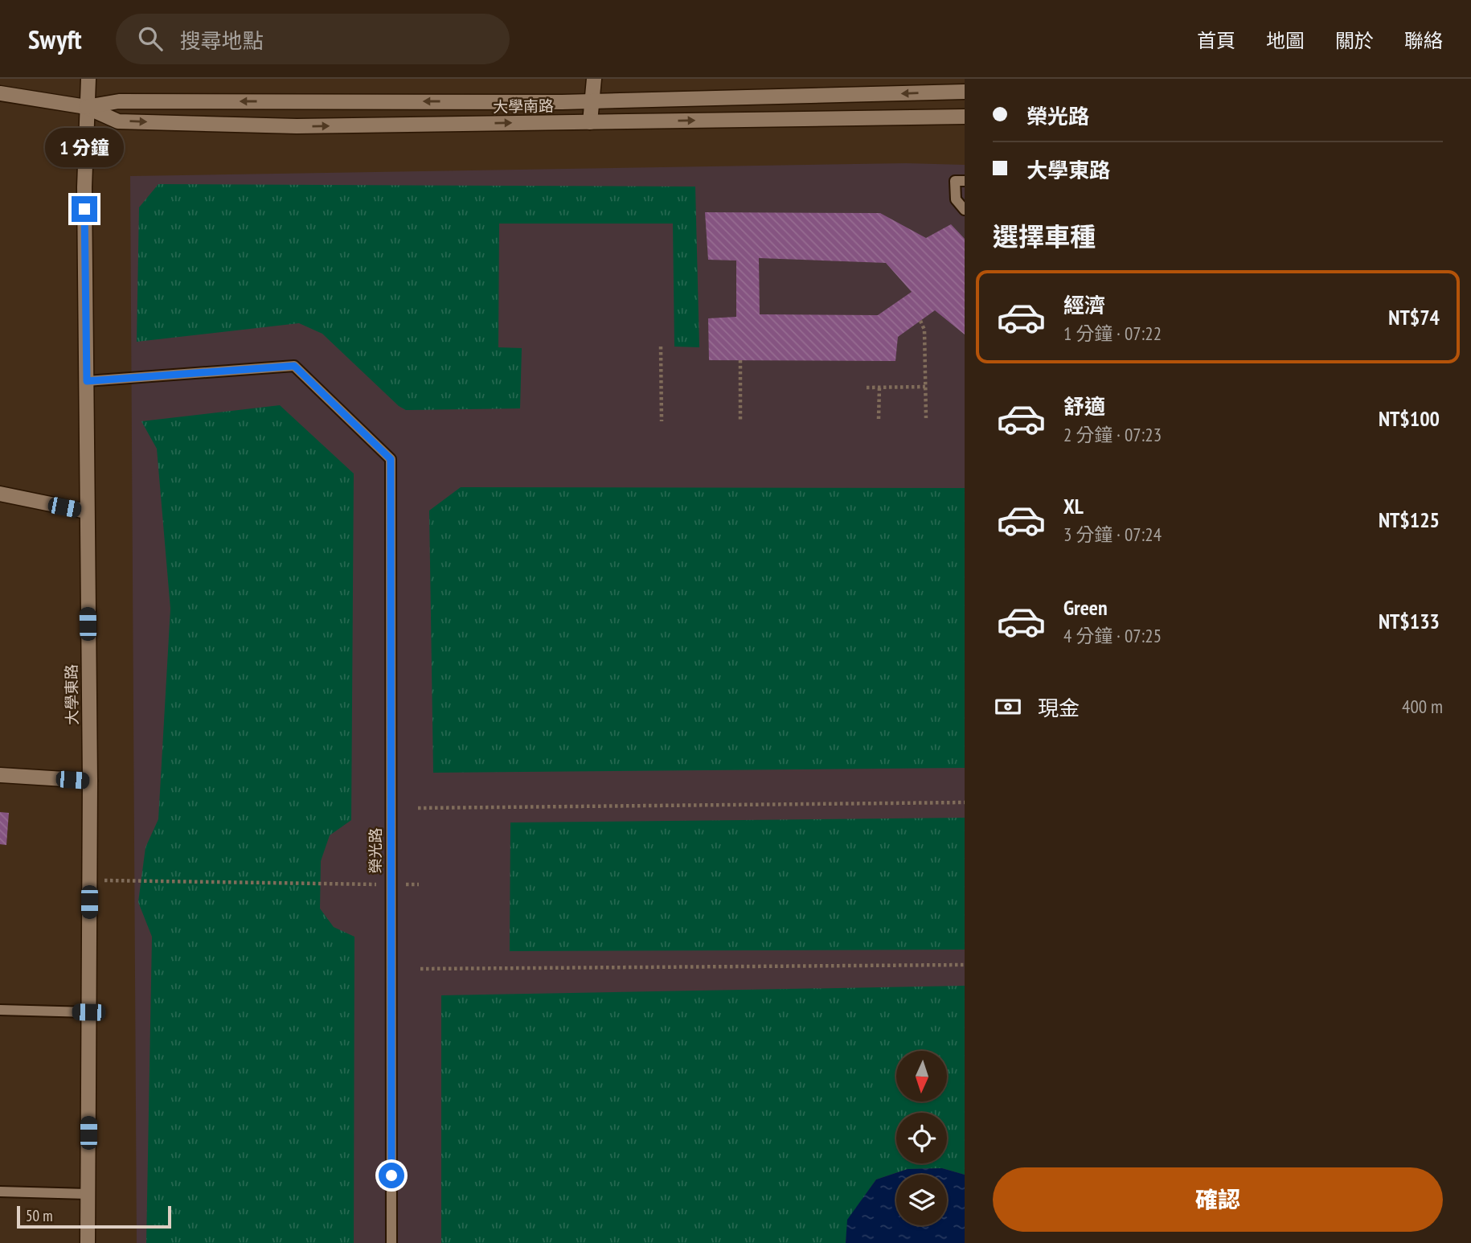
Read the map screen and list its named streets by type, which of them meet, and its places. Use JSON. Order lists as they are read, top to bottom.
{
  "streets": {
    "street": ["大學南路", "大學東路"],
    "lane": ["榮光路"]
  },
  "crossings": [
    ["大學南路", "大學東路"],
    ["大學東路", "榮光路"]
  ],
  "scale_bar": "50 m",
  "north": "bottom",
  "page": {
    "header": "Swyft",
    "search": "搜尋地點",
    "nav": [
      "首頁",
      "地圖",
      "關於",
      "聯絡"
    ],
    "banner": ["榮光路", "大學東路"],
    "bubble": "1 分鐘",
    "heading": "選擇車種",
    "list": [
      {
        "name": "經濟",
        "note": "1 分鐘 · 07:22",
        "value": "NT$74"
      },
      {
        "name": "舒適",
        "note": "2 分鐘 · 07:23",
        "value": "NT$100"
      },
      {
        "name": "XL",
        "note": "3 分鐘 · 07:24",
        "value": "NT$125"
      },
      {
        "name": "Green",
        "note": "4 分鐘 · 07:25",
        "value": "NT$133"
      }
    ],
    "pay": ["現金", "400 m"],
    "buttons": "確認",
    "scale": "50 m"
  }
}
